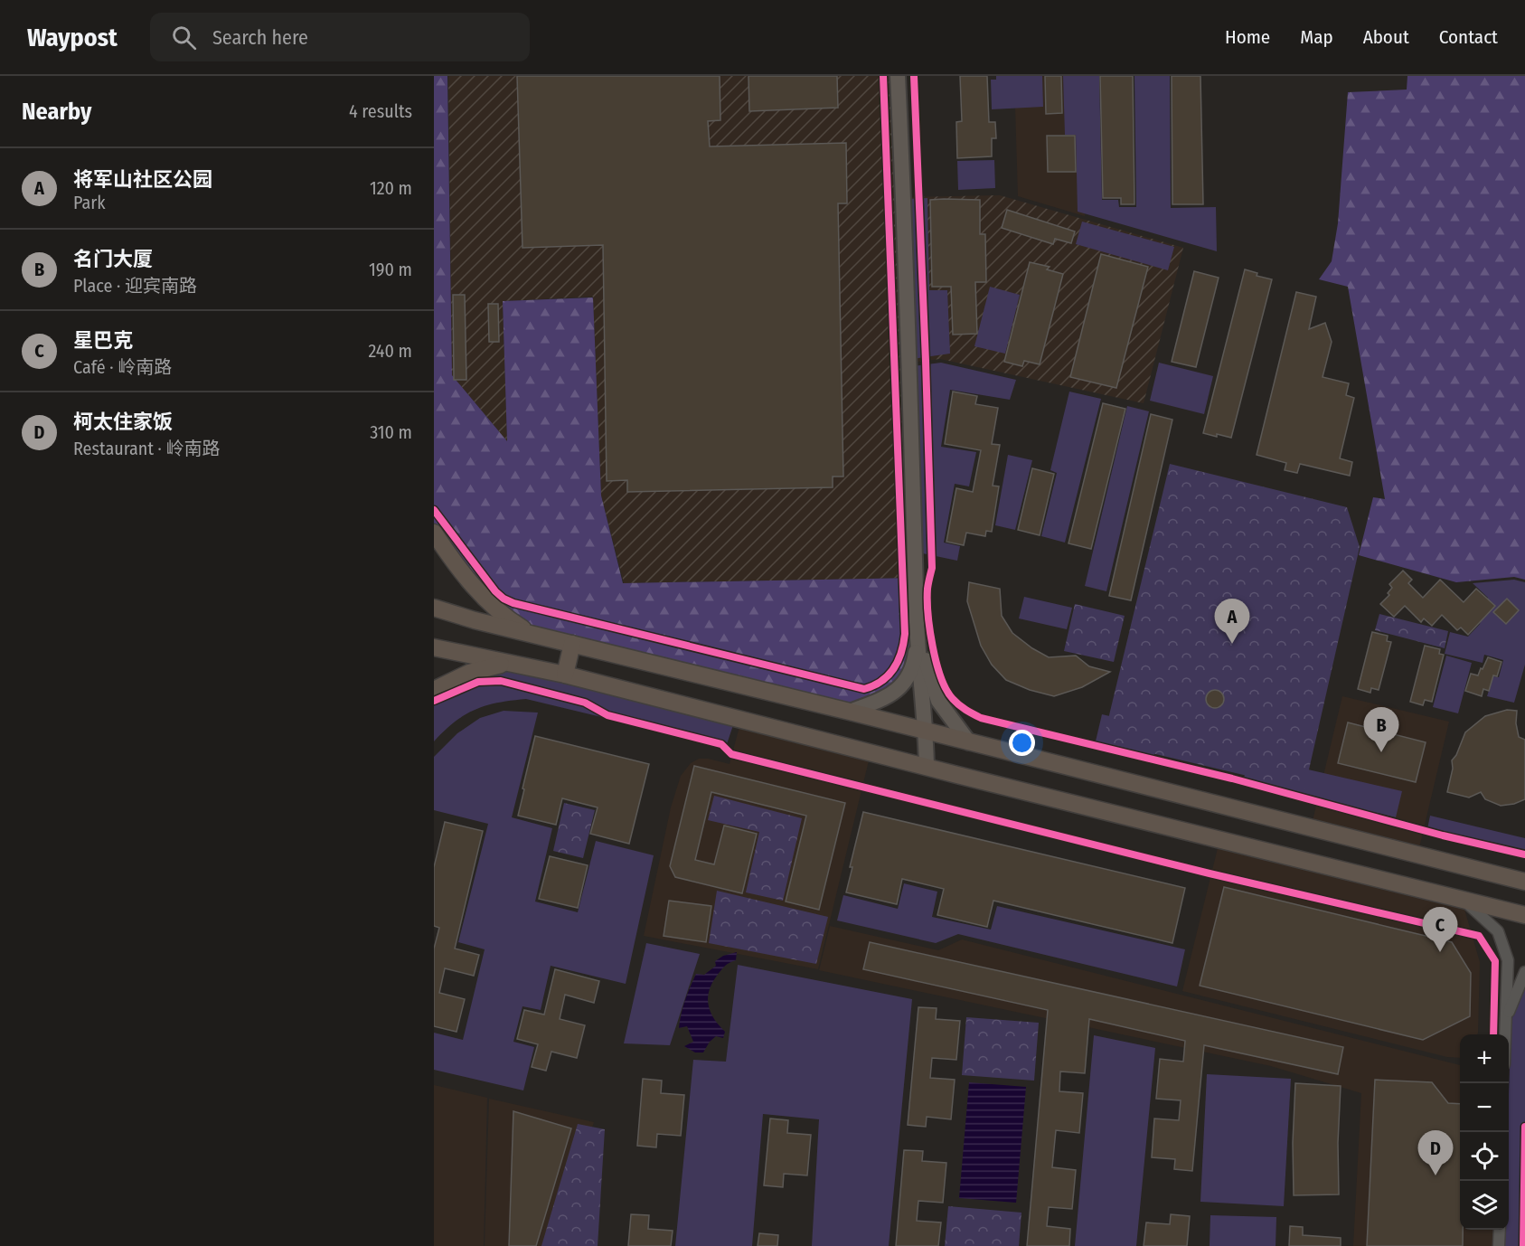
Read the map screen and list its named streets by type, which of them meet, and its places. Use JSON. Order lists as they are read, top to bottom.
{
  "page": {
    "header": "Waypost",
    "search": "Search here",
    "nav": [
      "Home",
      "Map",
      "About",
      "Contact"
    ],
    "heading": ["Nearby", "4 results"],
    "list": [
      {
        "mark": "A",
        "name": "将军山社区公园",
        "note": "Park",
        "value": "120 m"
      },
      {
        "mark": "B",
        "name": "名门大厦",
        "note": "Place · 迎宾南路",
        "value": "190 m"
      },
      {
        "mark": "C",
        "name": "星巴克",
        "note": "Café · 岭南路",
        "value": "240 m"
      },
      {
        "mark": "D",
        "name": "柯太住家饭",
        "note": "Restaurant · 岭南路",
        "value": "310 m"
      }
    ],
    "pins": [
      "A",
      "B",
      "C",
      "D"
    ],
    "map_buttons": ["+", "−"]
  }
}
